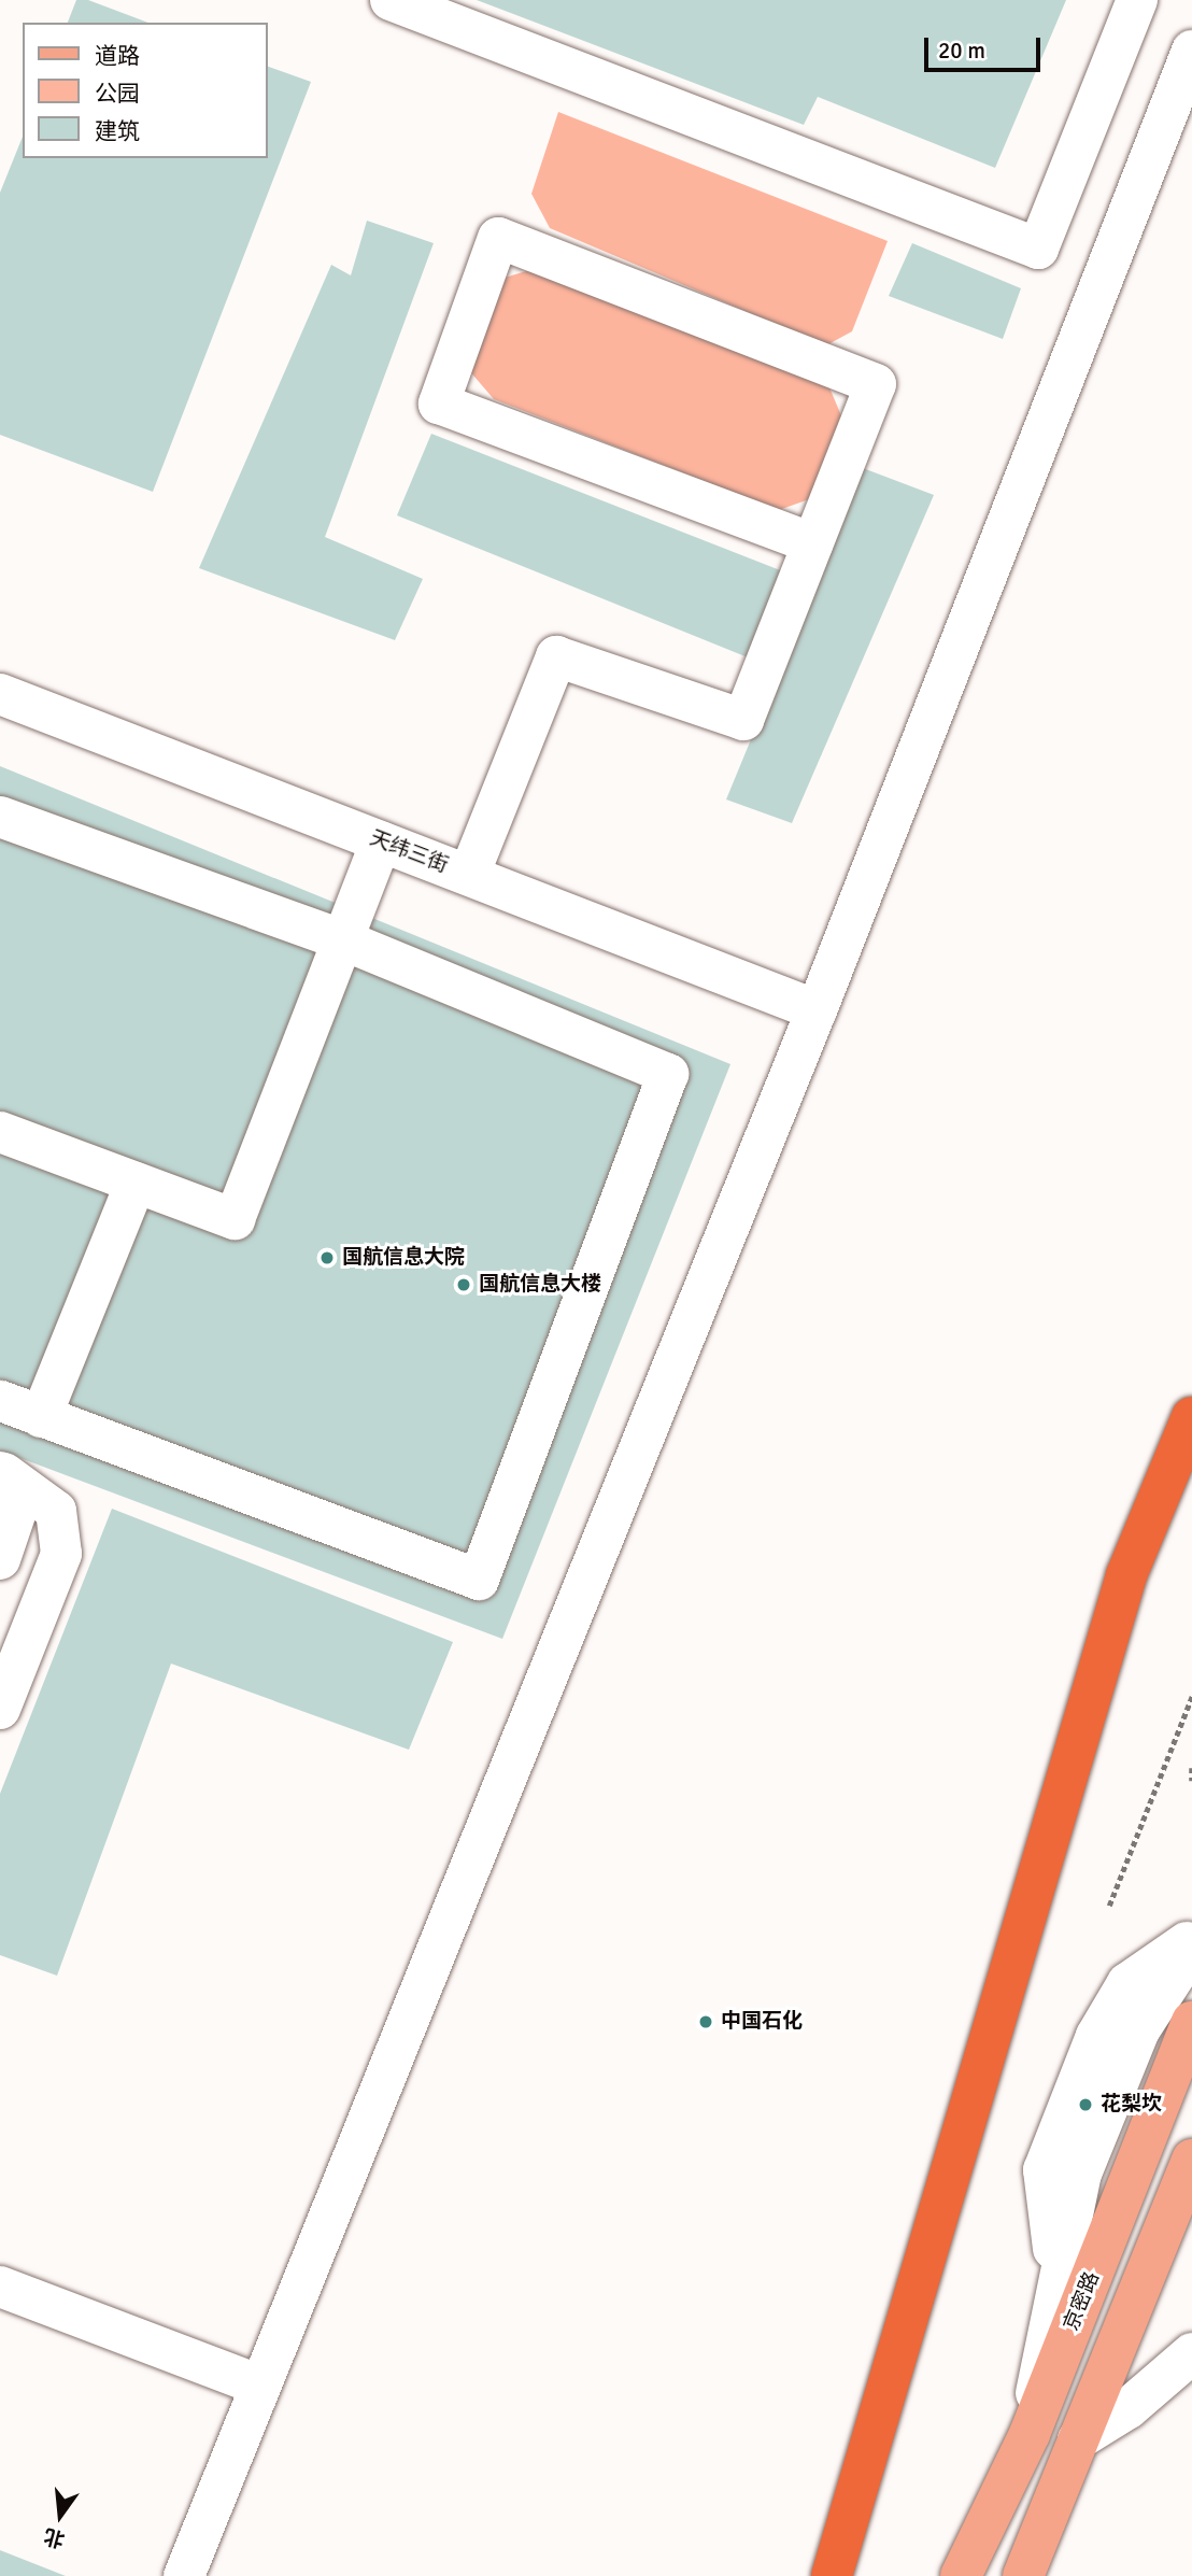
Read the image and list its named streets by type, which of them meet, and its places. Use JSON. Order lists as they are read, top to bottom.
{
  "streets": {
    "main road": ["京密路"],
    "street": ["天纬三街"]
  },
  "places": [
    "国航信息大院",
    "国航信息大楼",
    "中国石化",
    "花梨坎"
  ],
  "legend": ["道路", "公园", "建筑"],
  "scale_bar": "20 m",
  "north": "bottom"
}
